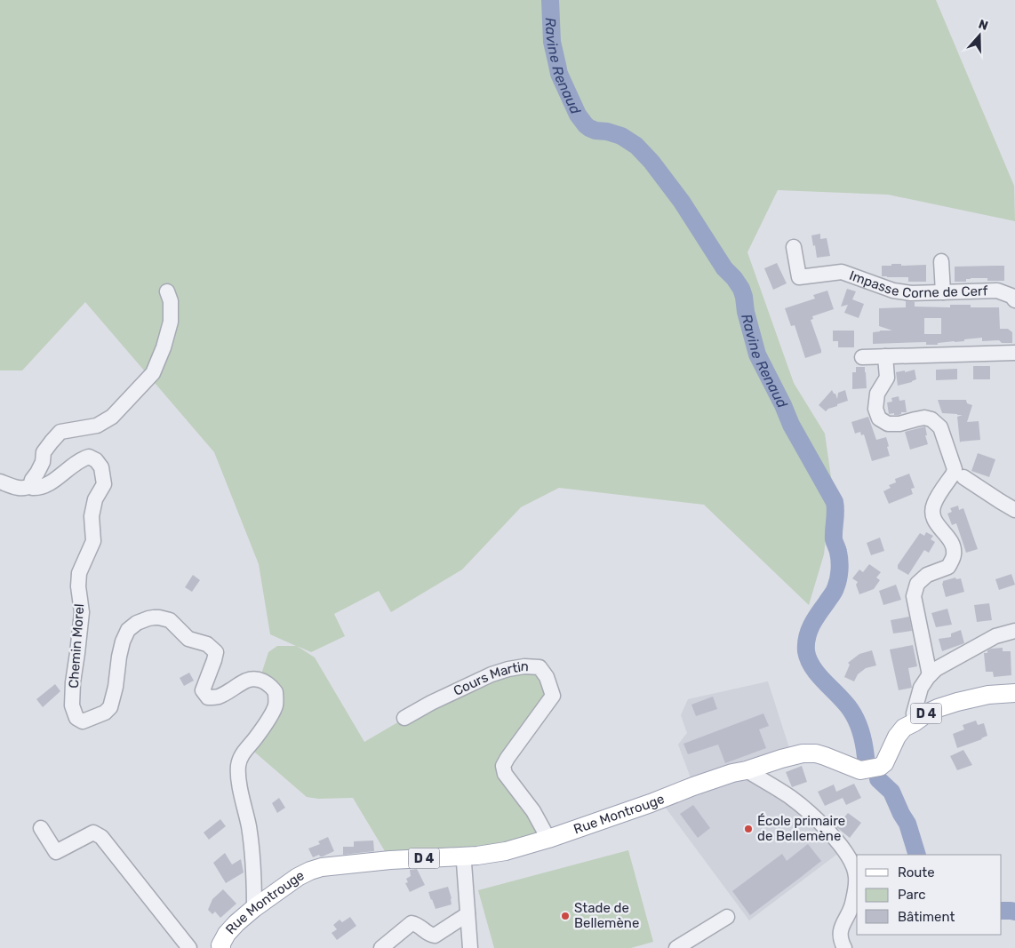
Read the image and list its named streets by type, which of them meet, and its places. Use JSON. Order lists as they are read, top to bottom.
{
  "streets": {
    "main road": ["D 4", "Rue Montrouge"],
    "street": ["Impasse Corne de Cerf", "Chemin Morel", "Cours Martin"]
  },
  "crossings": [
    ["Chemin Morel", "Rue Montrouge"],
    ["Cours Martin", "Rue Montrouge"]
  ],
  "water": ["Ravine Renaud"],
  "places": ["École primaire de Bellemène", "Stade de Bellemène"],
  "legend": ["Route", "Parc", "Bâtiment"],
  "north": "top"
}
